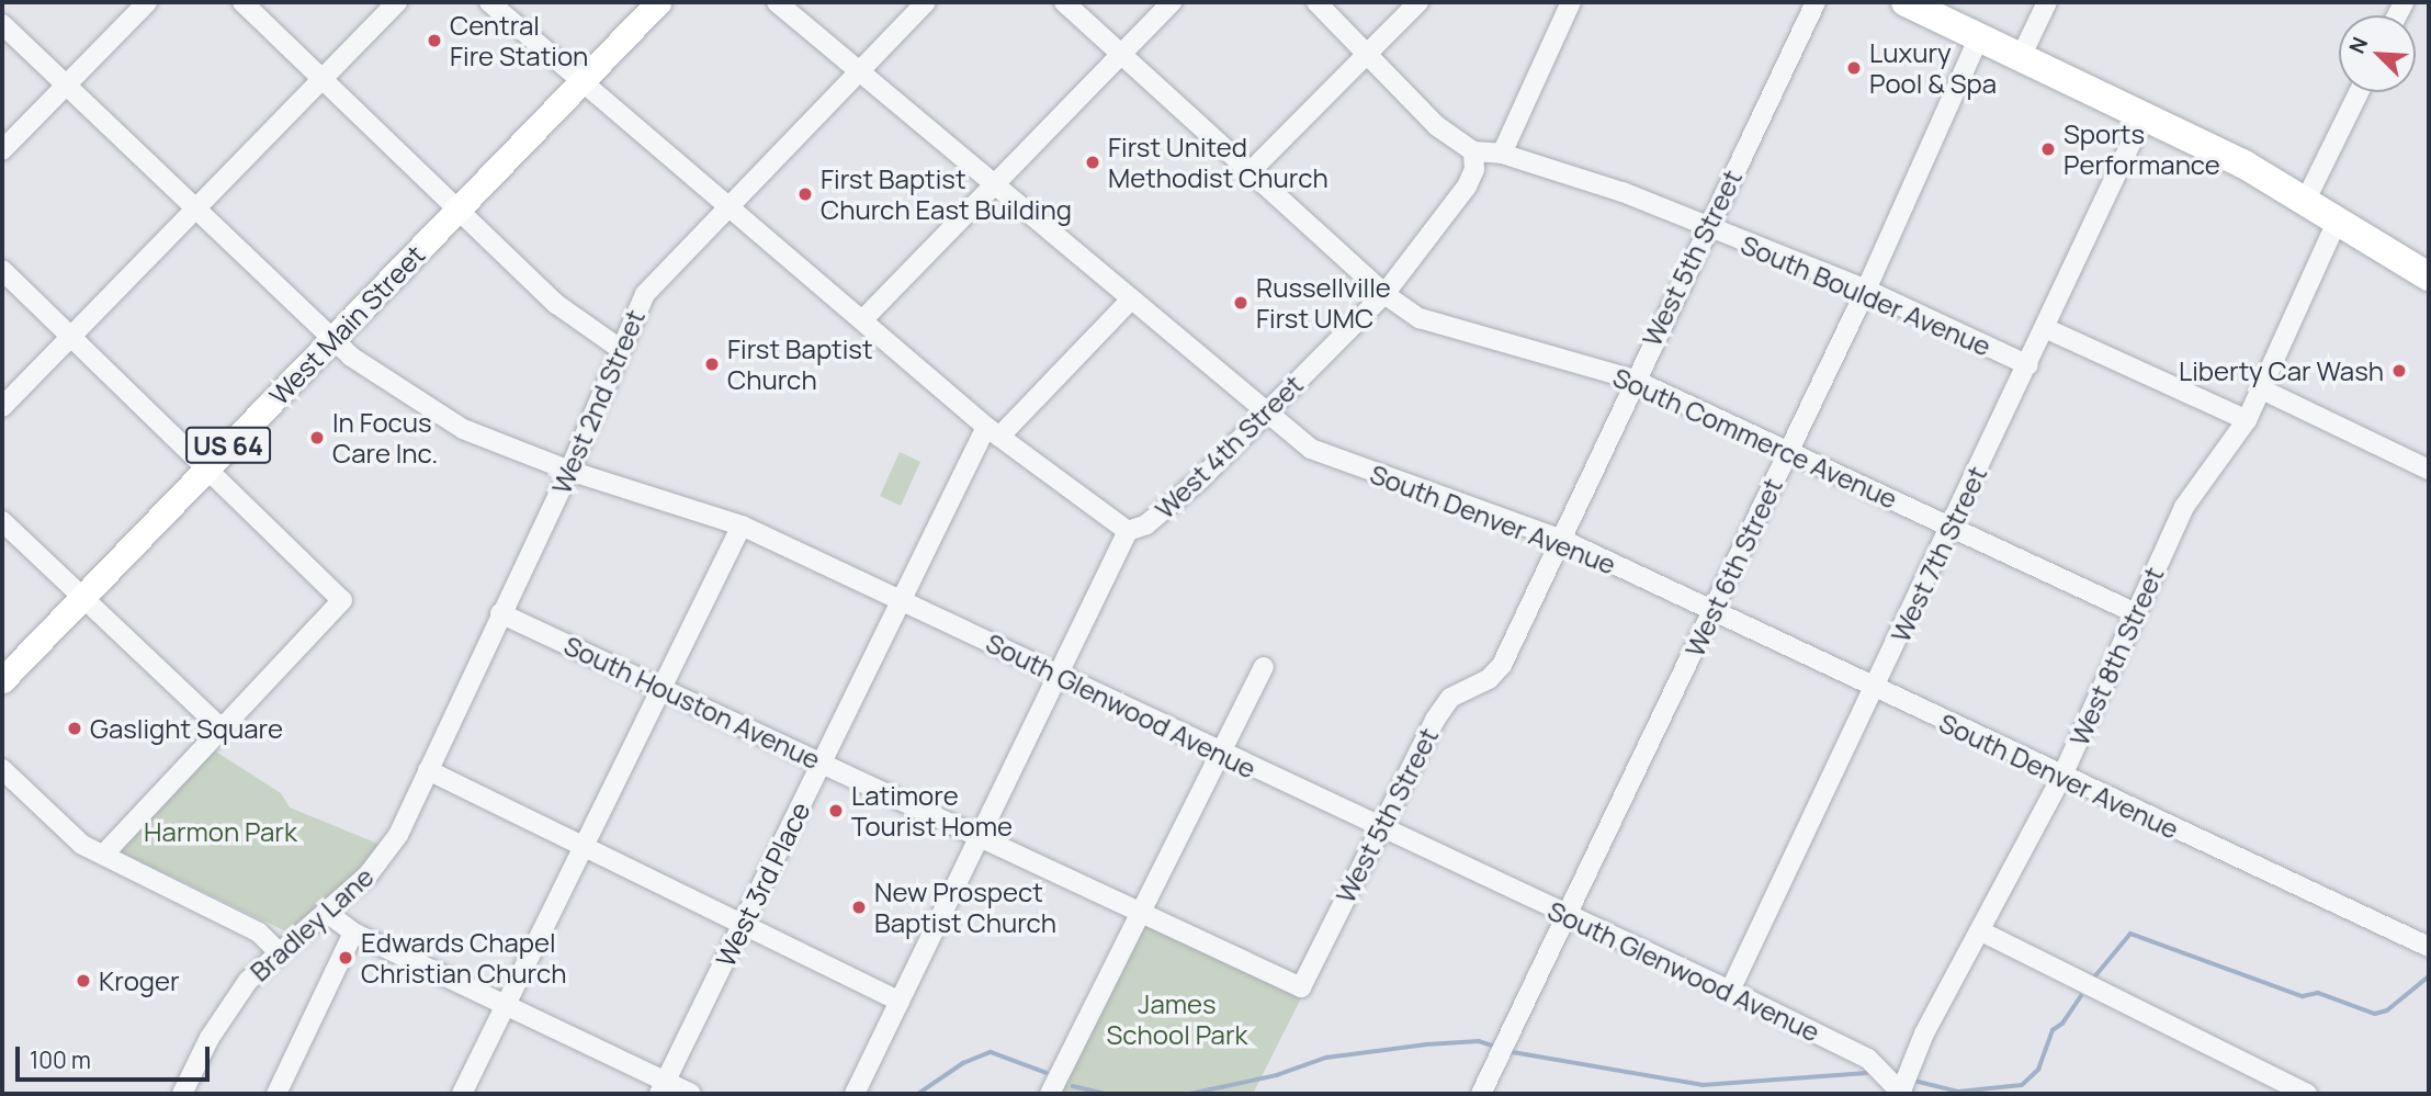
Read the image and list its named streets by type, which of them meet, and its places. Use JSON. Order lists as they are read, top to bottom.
{
  "streets": {
    "main road": ["West Main Street", "US 64"],
    "street": [
      "West 5th Street",
      "South Boulder Avenue",
      "West 2nd Street",
      "South Commerce Avenue",
      "West 4th Street",
      "South Denver Avenue",
      "West 7th Street",
      "West 6th Street",
      "West 8th Street",
      "South Houston Avenue",
      "South Glenwood Avenue",
      "West 3rd Place",
      "Bradley Lane"
    ]
  },
  "crossings": [
    ["West 5th Street", "South Boulder Avenue"],
    ["West 5th Street", "South Commerce Avenue"],
    ["West 5th Street", "South Denver Avenue"],
    ["West 5th Street", "South Houston Avenue"],
    ["West 5th Street", "South Glenwood Avenue"],
    ["South Boulder Avenue", "West 4th Street"],
    ["South Boulder Avenue", "West 7th Street"],
    ["South Boulder Avenue", "West 6th Street"],
    ["West Main Street", "South Glenwood Avenue"],
    ["West 2nd Street", "South Denver Avenue"],
    ["West 2nd Street", "South Houston Avenue"],
    ["West 2nd Street", "South Glenwood Avenue"],
    ["West 2nd Street", "Bradley Lane"],
    ["South Commerce Avenue", "West 4th Street"],
    ["South Commerce Avenue", "West 7th Street"],
    ["South Commerce Avenue", "West 6th Street"],
    ["South Commerce Avenue", "West 8th Street"],
    ["West 4th Street", "South Denver Avenue"],
    ["West 4th Street", "South Houston Avenue"],
    ["West 4th Street", "South Glenwood Avenue"],
    ["South Denver Avenue", "West 7th Street"],
    ["South Denver Avenue", "West 6th Street"],
    ["South Denver Avenue", "West 8th Street"],
    ["South Denver Avenue", "West 3rd Place"],
    ["West 7th Street", "South Glenwood Avenue"],
    ["West 6th Street", "South Glenwood Avenue"],
    ["West 8th Street", "South Glenwood Avenue"],
    ["South Houston Avenue", "West 3rd Place"],
    ["South Glenwood Avenue", "West 3rd Place"]
  ],
  "parks": ["Harmon Park", "James School Park"],
  "places": [
    "Central Fire Station",
    "Luxury Pool & Spa",
    "Sports Performance",
    "First United Methodist Church",
    "First Baptist Church East Building",
    "Russellville First UMC",
    "First Baptist Church",
    "Liberty Car Wash",
    "In Focus Care Inc.",
    "Gaslight Square",
    "Latimore Tourist Home",
    "New Prospect Baptist Church",
    "Edwards Chapel Christian Church",
    "Kroger"
  ],
  "scale_bar": "100 m",
  "north": "top left"
}
